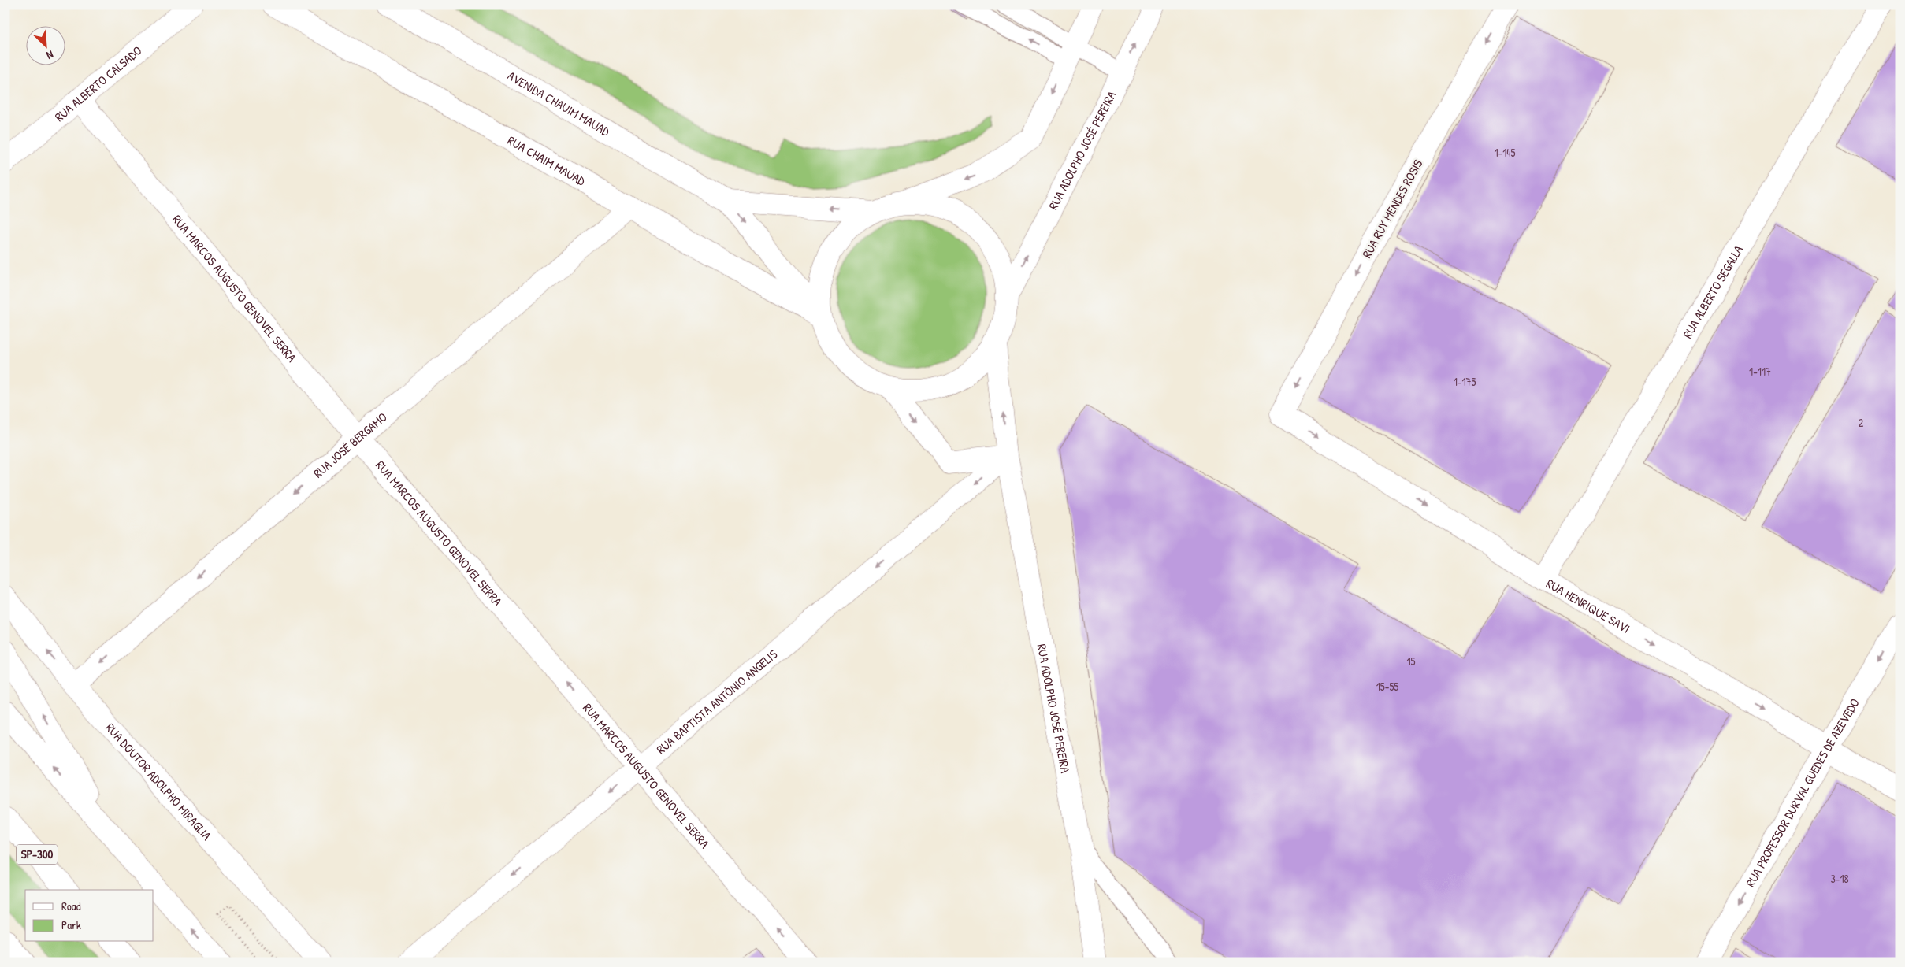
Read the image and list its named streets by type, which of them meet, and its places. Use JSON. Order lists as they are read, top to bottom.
{
  "streets": {
    "main road": [
      "RUA ALBERTO CALSADO",
      "AVENIDA CHAUIM MAUAD",
      "RUA ADOLPHO JOSÉ PEREIRA",
      "RUA CHAIM MAUAD",
      "RUA RUY MENDES ROSIS",
      "RUA MARCOS AUGUSTO GENOVEL SERRA",
      "RUA ALBERTO SEGALLA",
      "RUA JOSÉ BERGAMO",
      "RUA HENRIQUE SAVI",
      "RUA BAPTISTA ANTÔNIO ANGELIS",
      "RUA DOUTOR ADOLPHO MIRAGLIA",
      "RUA PROFESSOR DURVAL GUEDES DE AZEVEDO",
      "SP-300"
    ]
  },
  "crossings": [
    ["RUA ALBERTO CALSADO", "RUA MARCOS AUGUSTO GENOVEL SERRA"],
    ["AVENIDA CHAUIM MAUAD", "RUA CHAIM MAUAD"],
    ["RUA ADOLPHO JOSÉ PEREIRA", "RUA BAPTISTA ANTÔNIO ANGELIS"],
    ["RUA CHAIM MAUAD", "RUA JOSÉ BERGAMO"],
    ["RUA RUY MENDES ROSIS", "RUA HENRIQUE SAVI"],
    ["RUA MARCOS AUGUSTO GENOVEL SERRA", "RUA JOSÉ BERGAMO"],
    ["RUA MARCOS AUGUSTO GENOVEL SERRA", "RUA BAPTISTA ANTÔNIO ANGELIS"],
    ["RUA ALBERTO SEGALLA", "RUA HENRIQUE SAVI"],
    ["RUA JOSÉ BERGAMO", "RUA DOUTOR ADOLPHO MIRAGLIA"],
    ["RUA HENRIQUE SAVI", "RUA PROFESSOR DURVAL GUEDES DE AZEVEDO"]
  ],
  "one_way": [
    "RUA ADOLPHO JOSÉ PEREIRA",
    "RUA RUY MENDES ROSIS",
    "RUA MARCOS AUGUSTO GENOVEL SERRA",
    "RUA JOSÉ BERGAMO",
    "RUA HENRIQUE SAVI",
    "RUA BAPTISTA ANTÔNIO ANGELIS",
    "RUA PROFESSOR DURVAL GUEDES DE AZEVEDO"
  ],
  "house_numbers": [
    "1-145",
    "1-117",
    "1-175",
    "2",
    "15",
    "15-55",
    "3-18"
  ],
  "legend": ["Road", "Park"],
  "north": "bottom right"
}
